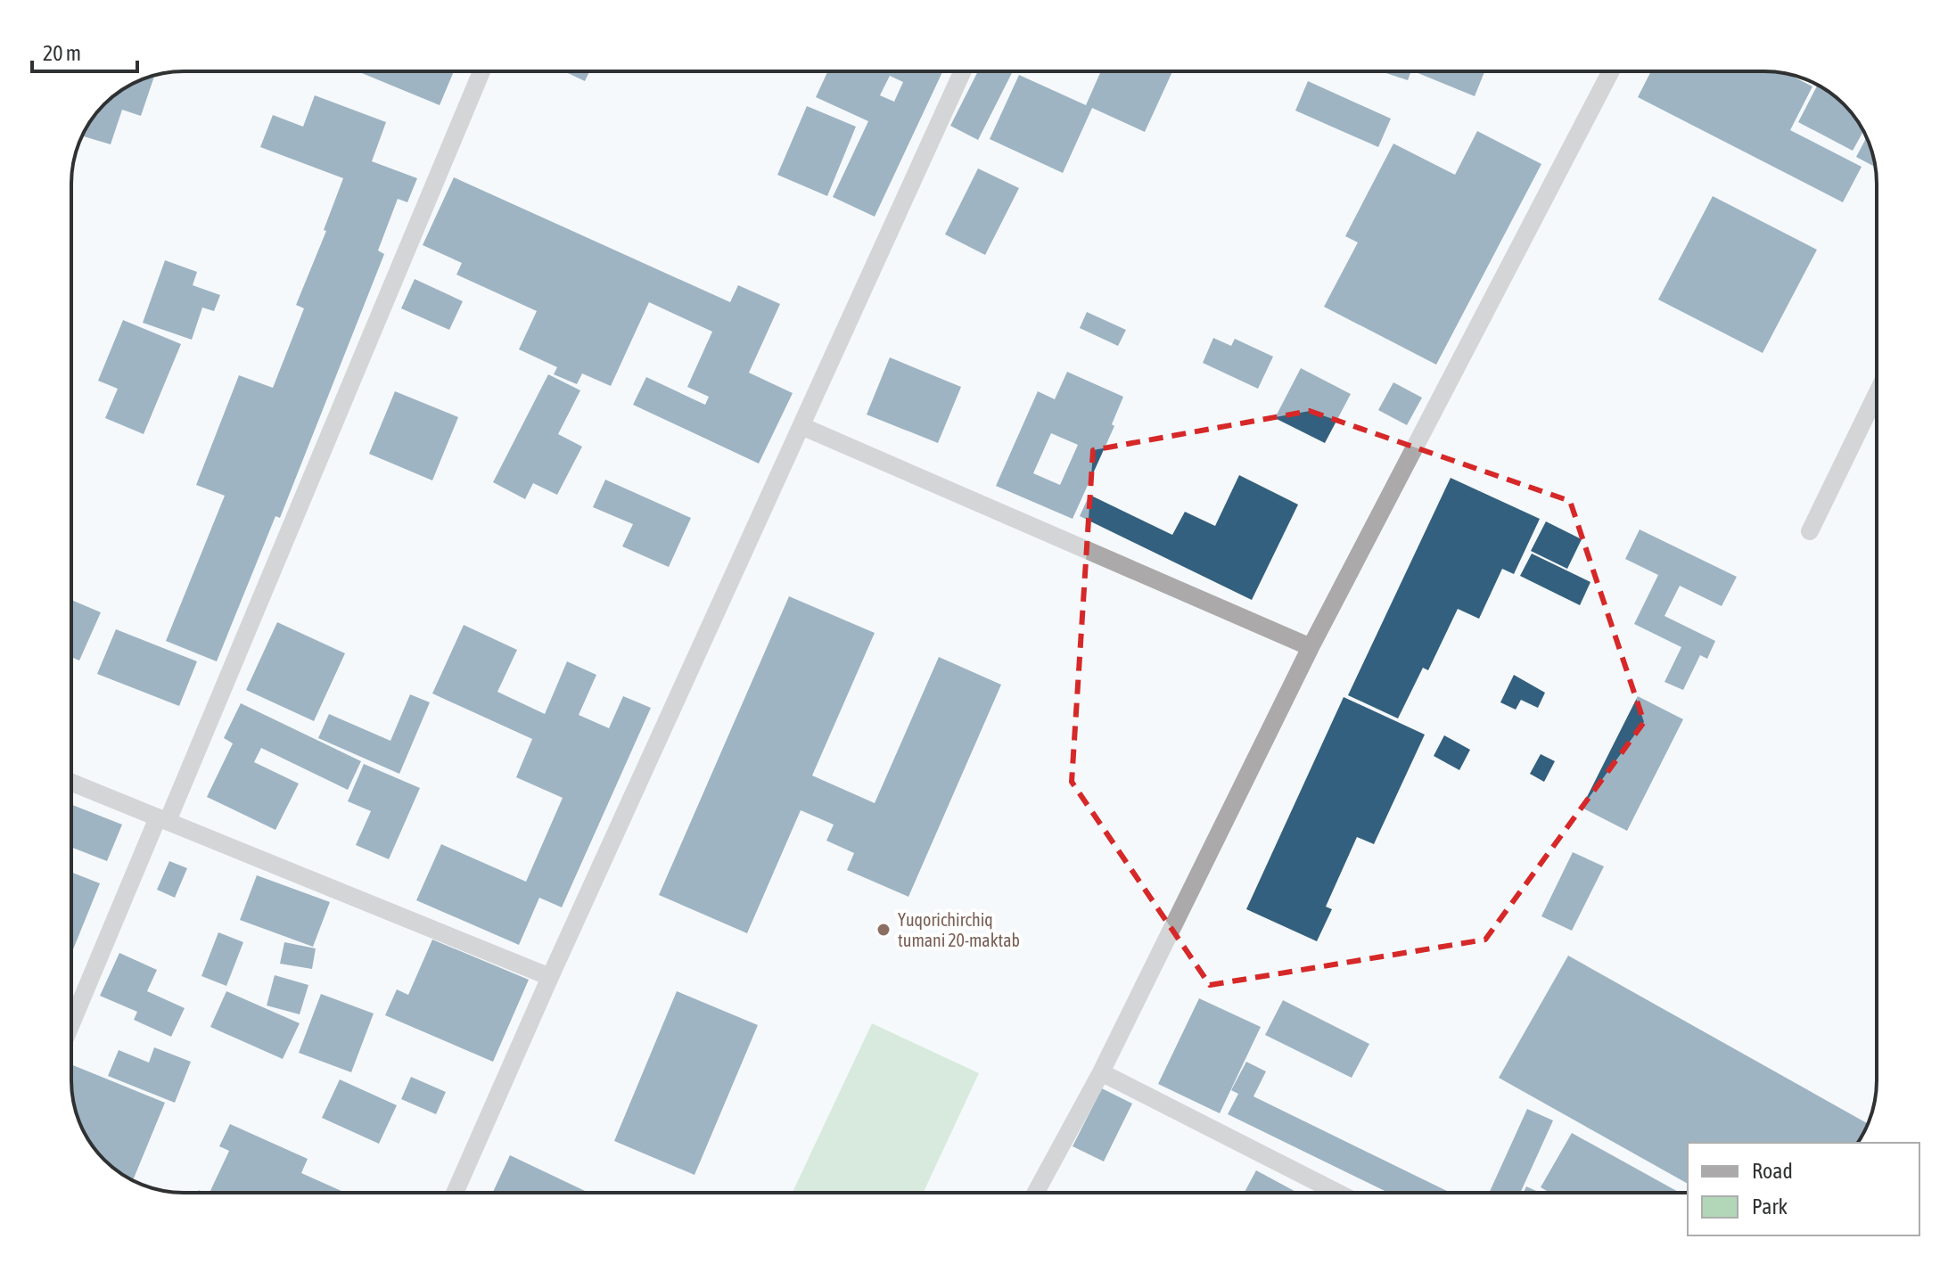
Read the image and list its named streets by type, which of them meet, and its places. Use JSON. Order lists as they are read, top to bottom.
{
  "places": ["Yuqorichirchiq tumani 20-maktab"],
  "legend": ["Road", "Park"],
  "scale_bar": "20 m"
}
